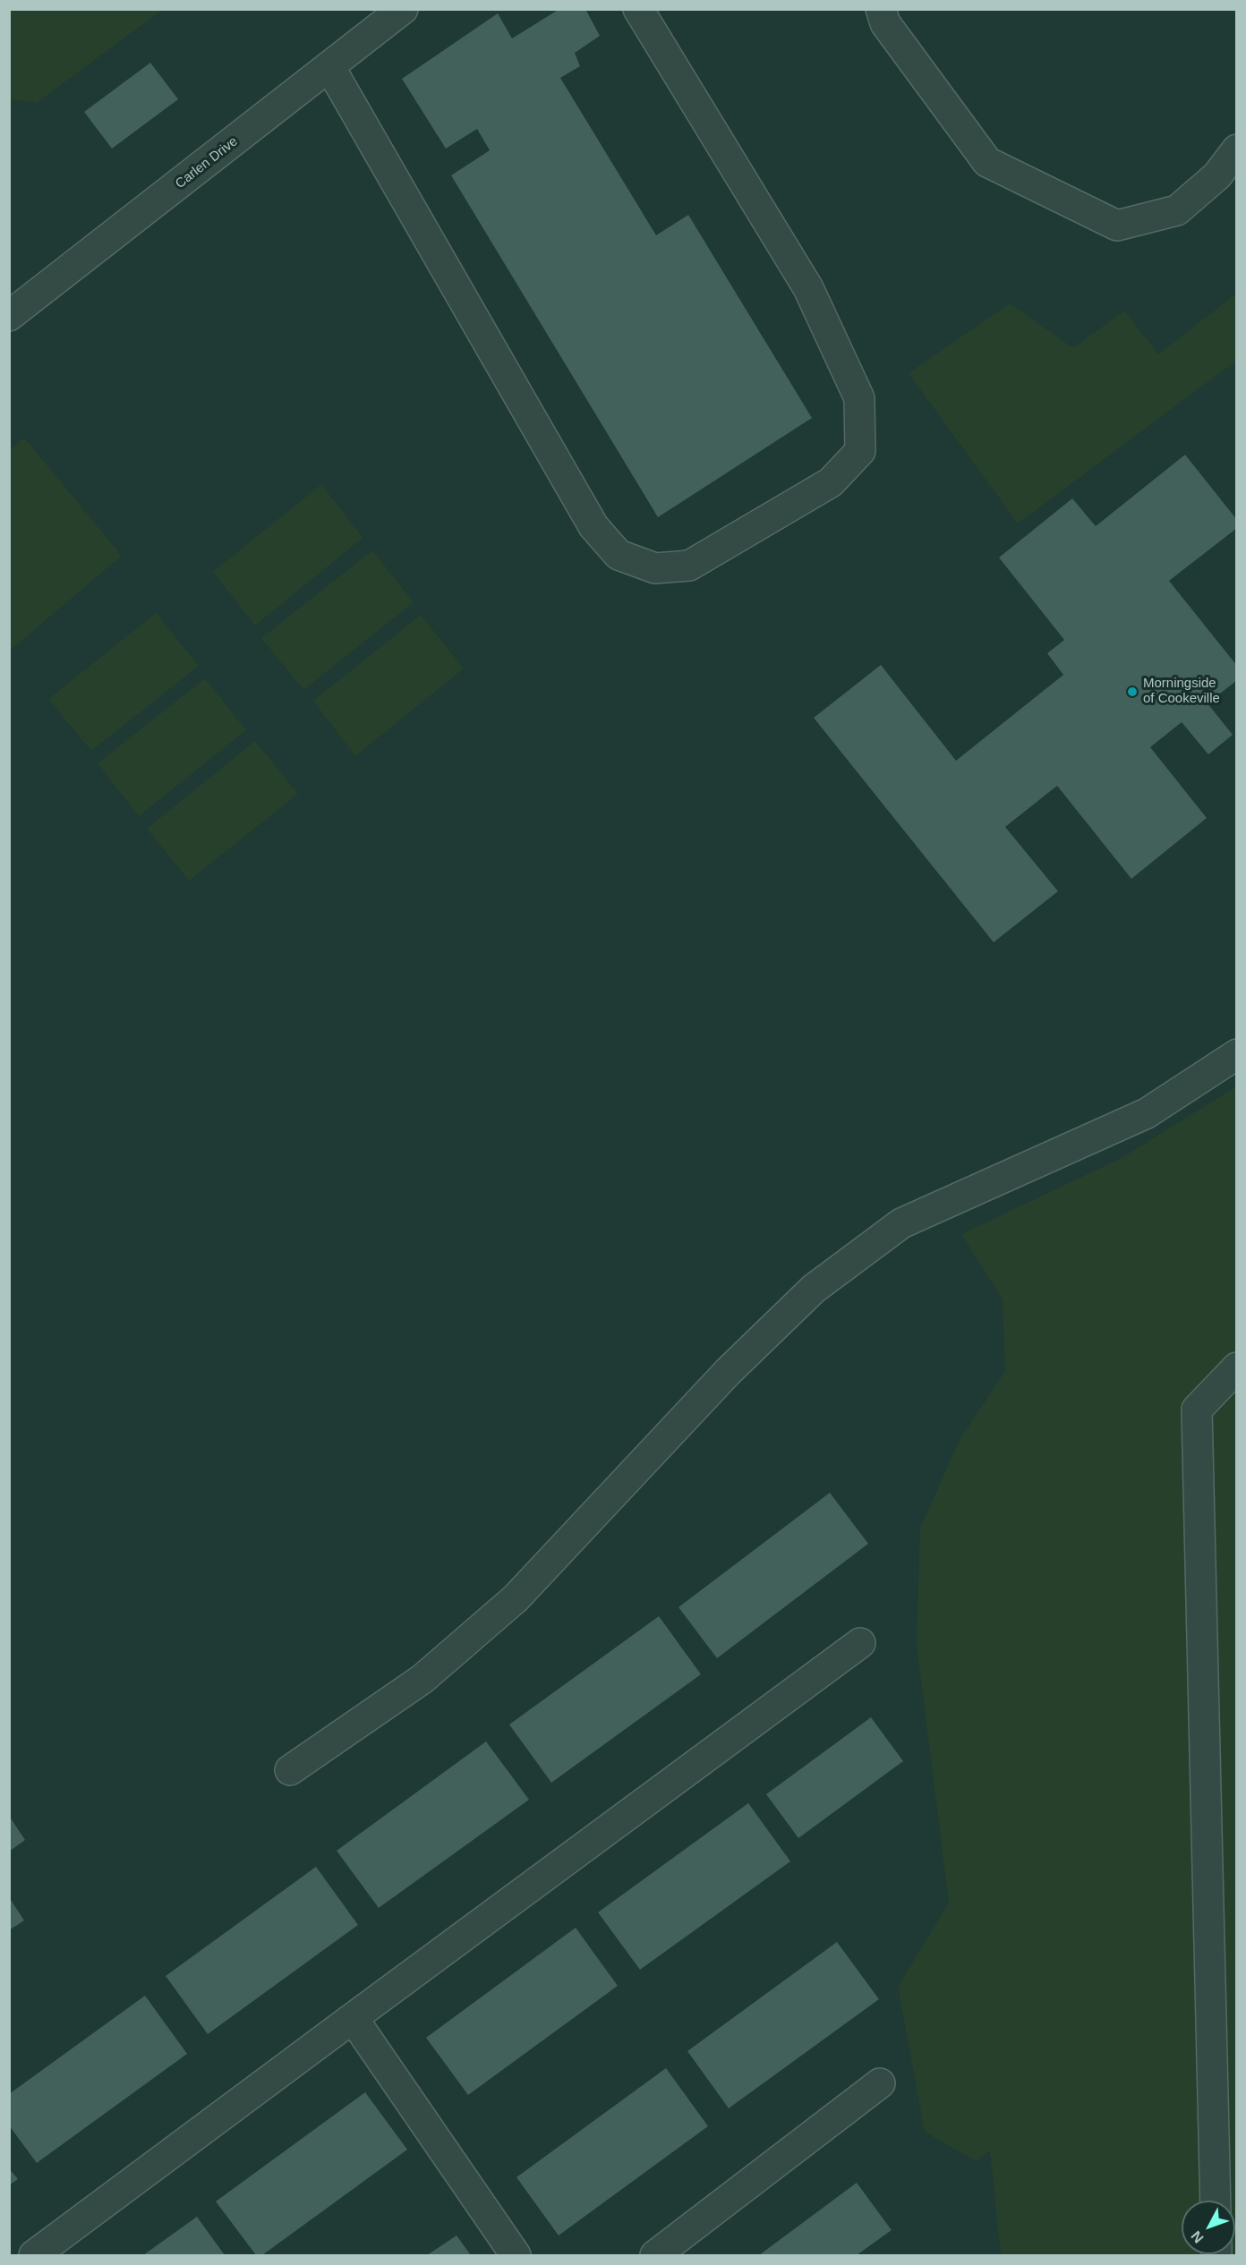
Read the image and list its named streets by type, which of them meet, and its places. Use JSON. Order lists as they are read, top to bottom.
{
  "streets": {
    "street": ["Carlen Drive"]
  },
  "places": ["Morningside of Cookeville"],
  "north": "bottom left"
}
